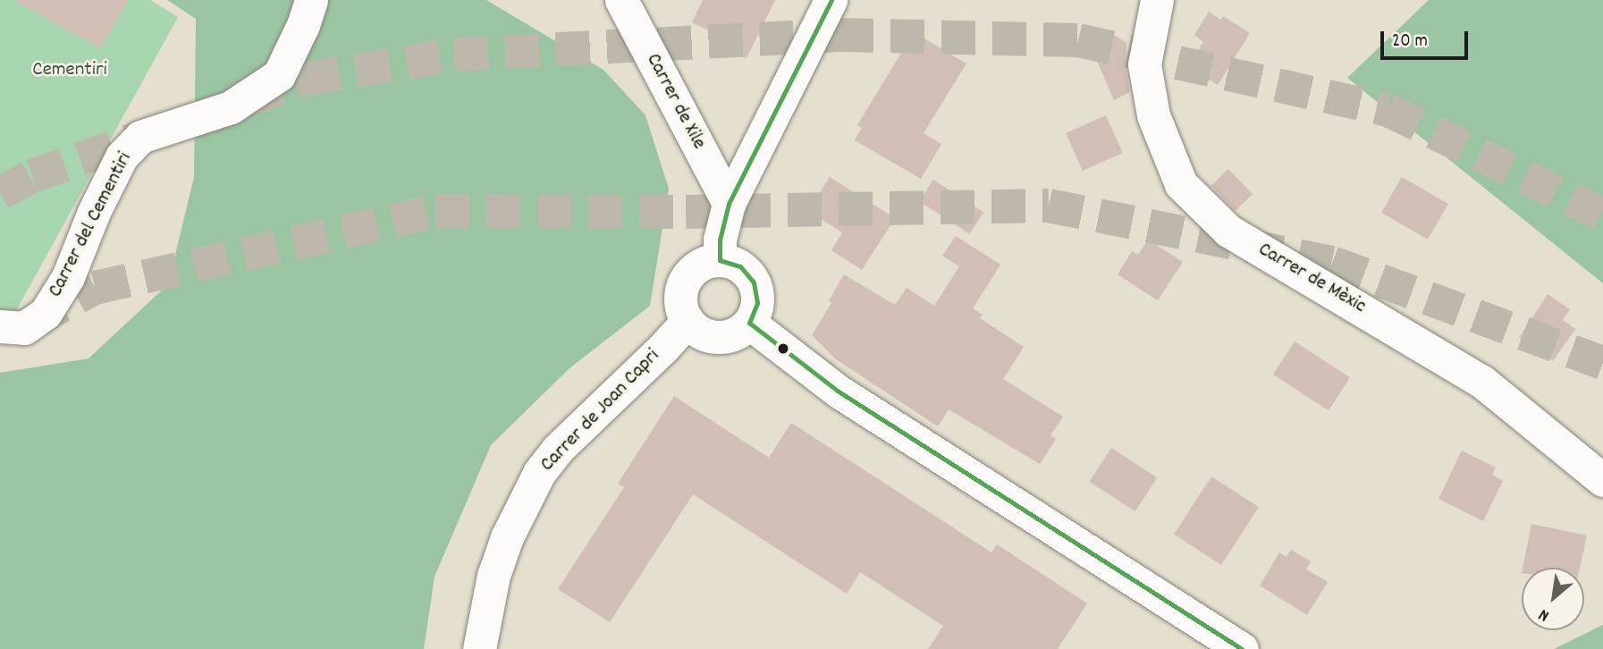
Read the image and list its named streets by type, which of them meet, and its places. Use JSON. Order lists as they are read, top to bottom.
{
  "streets": {
    "street": [
      "Carrer de Xile",
      "Carrer del Cementiri",
      "Carrer de Mèxic",
      "Carrer de Joan Capri"
    ]
  },
  "parks": ["Cementiri"],
  "scale_bar": "20 m",
  "north": "bottom left"
}
